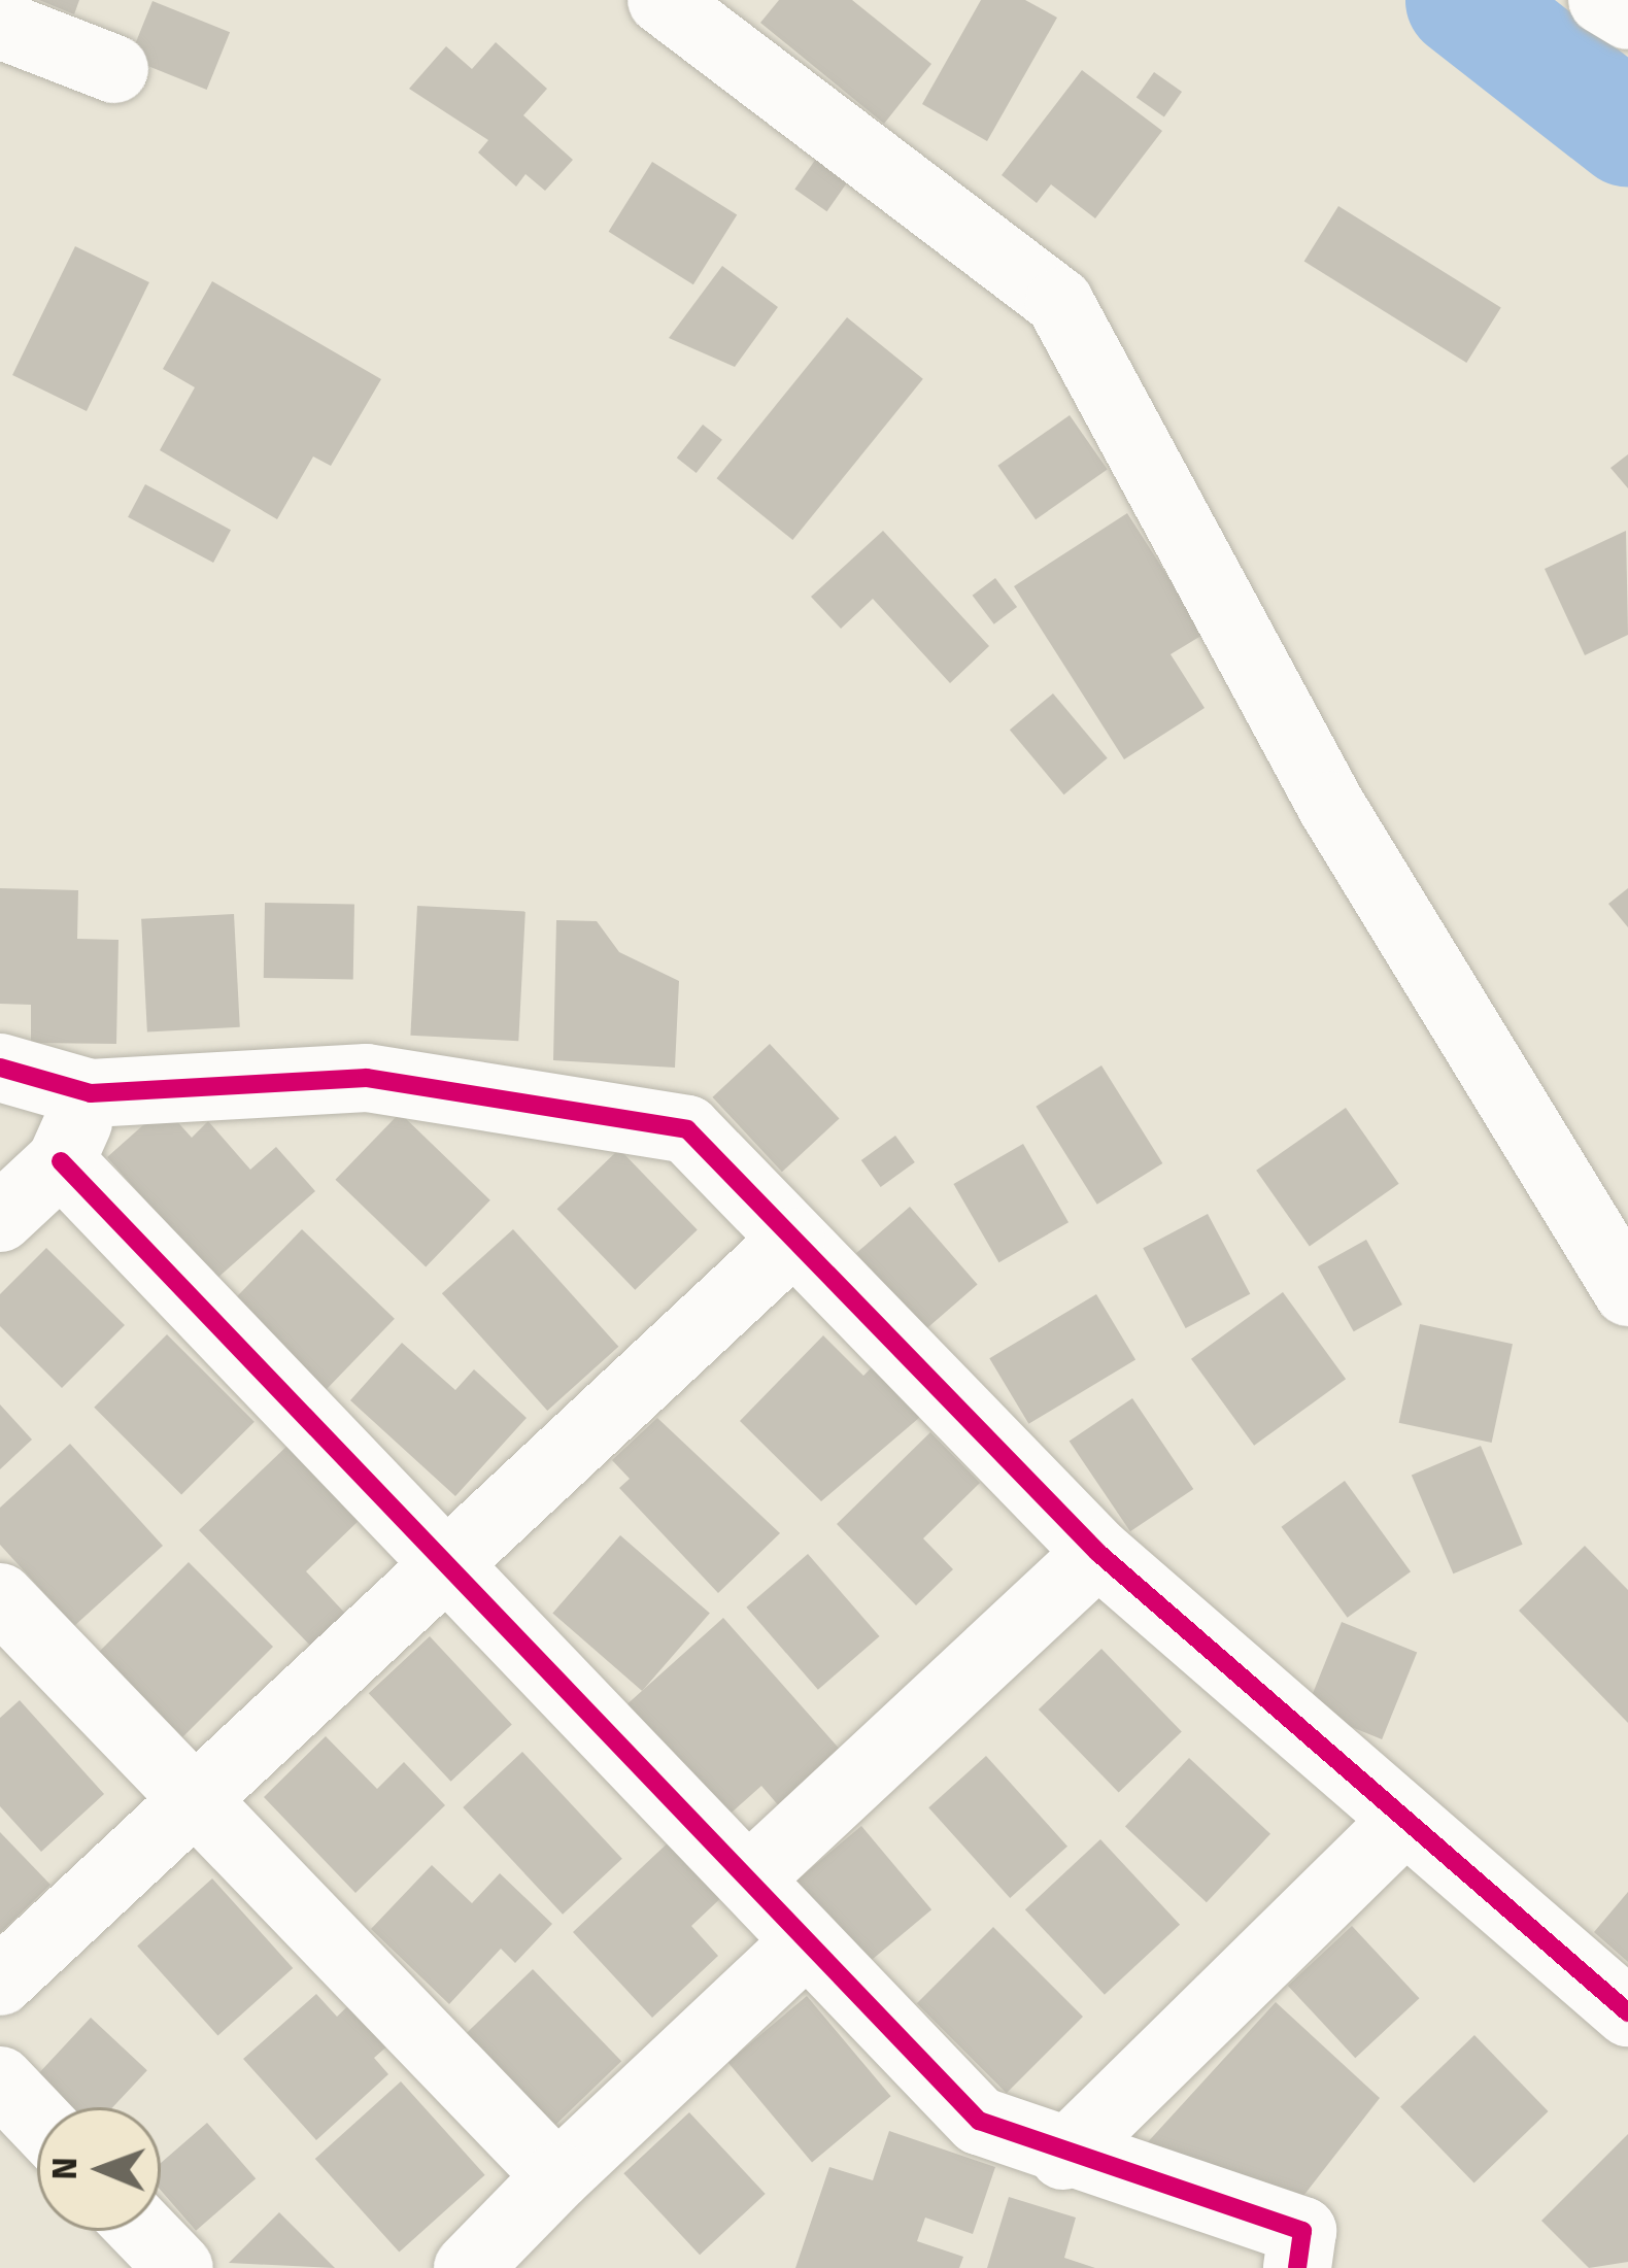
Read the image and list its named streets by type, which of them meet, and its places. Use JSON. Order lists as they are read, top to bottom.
{
  "north": "left"
}
